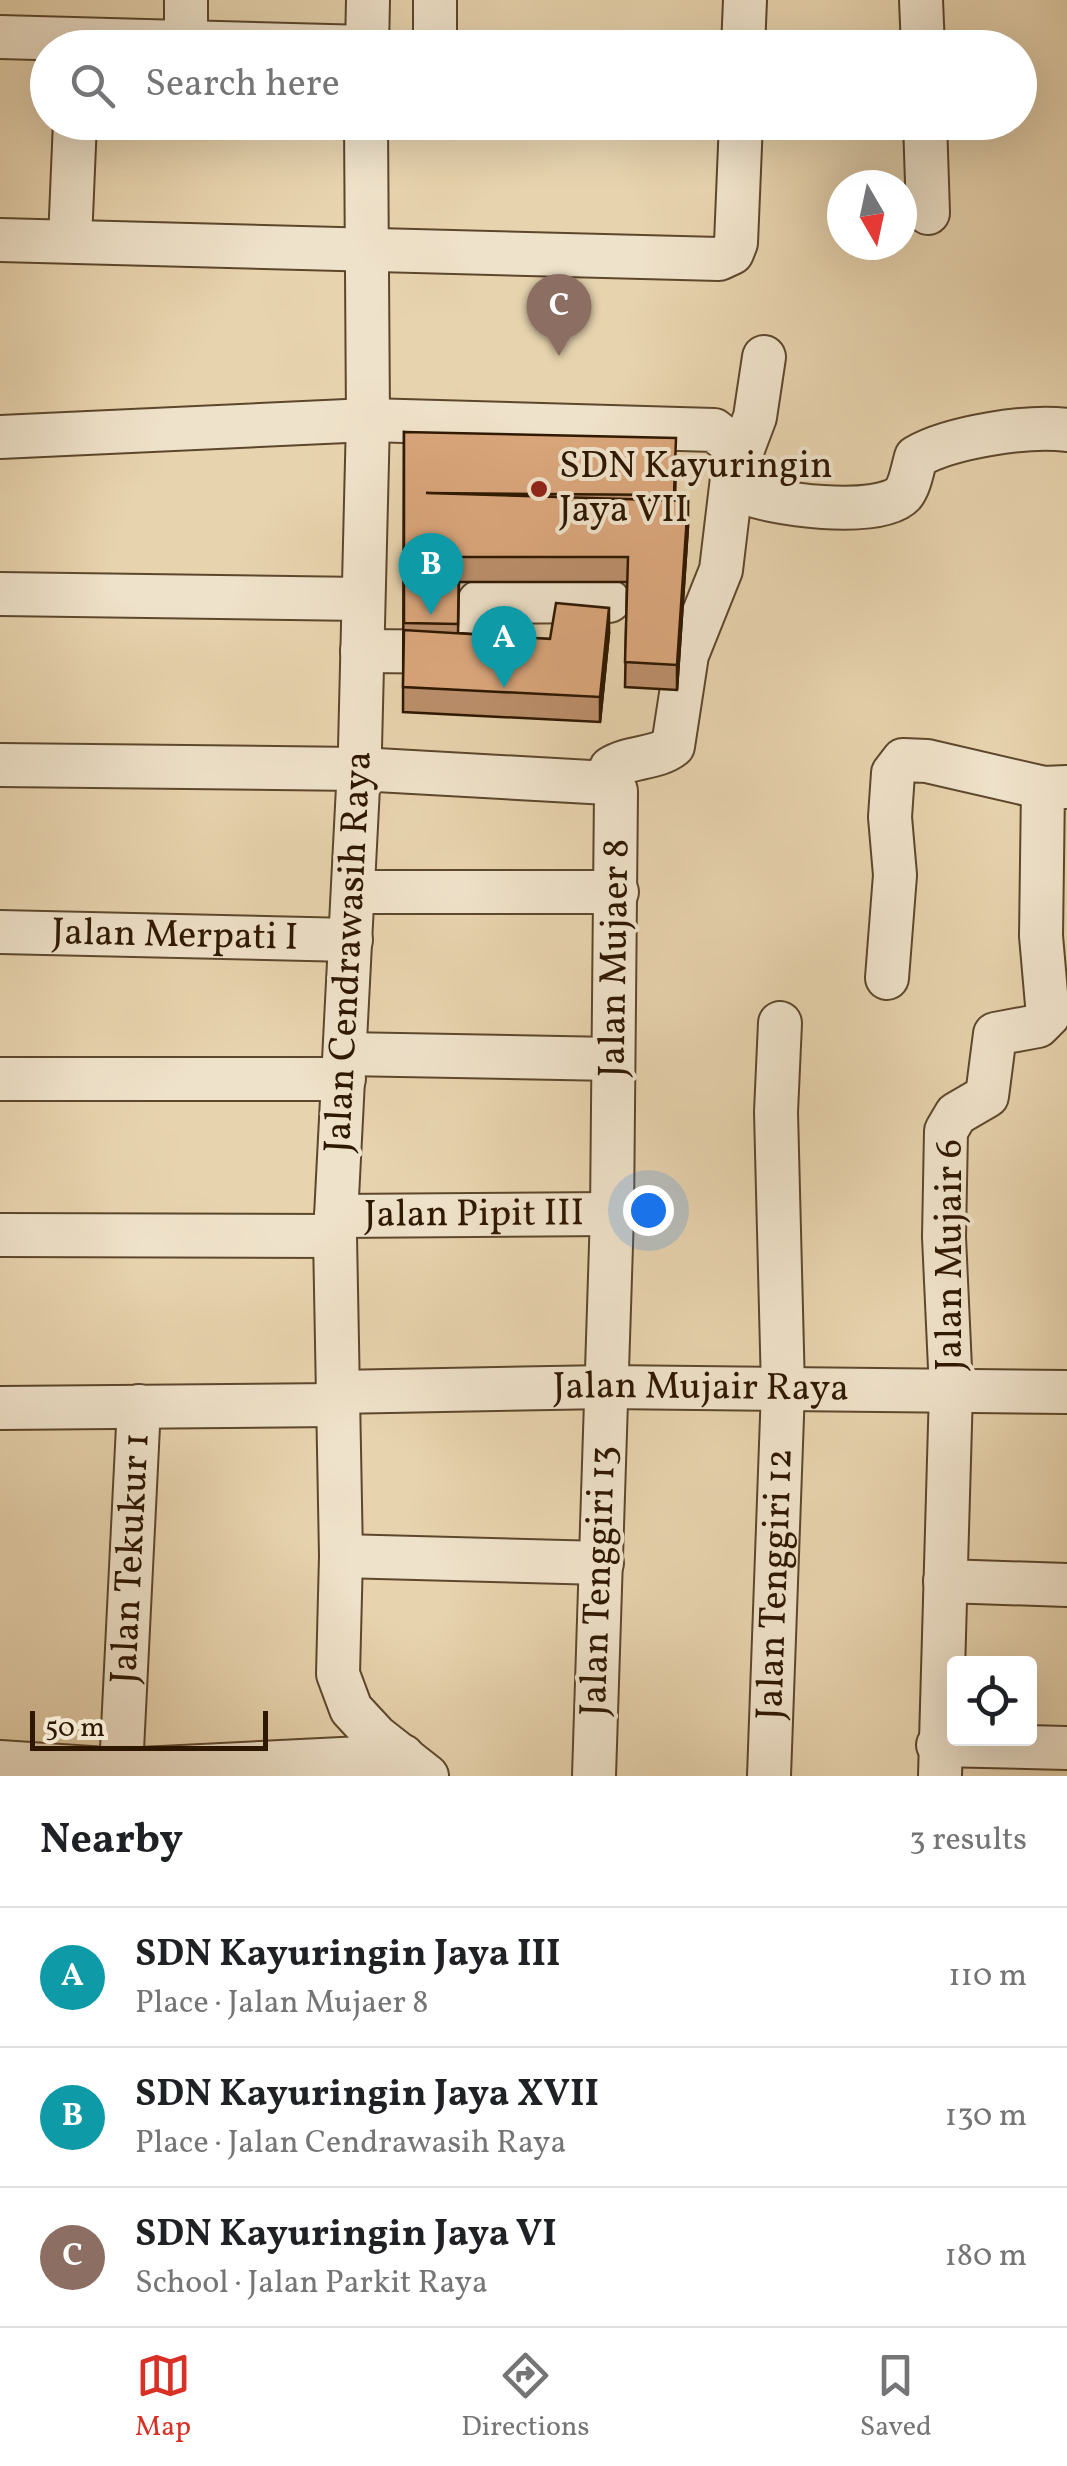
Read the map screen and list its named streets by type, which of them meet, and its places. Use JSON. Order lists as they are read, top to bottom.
{
  "streets": {
    "street": [
      "Jalan Merpati I",
      "Jalan Cendrawasih Raya",
      "Jalan Mujaer 8",
      "Jalan Pipit III",
      "Jalan Mujair 6",
      "Jalan Mujair Raya",
      "Jalan Tekukur 1",
      "Jalan Tenggiri 13",
      "Jalan Tenggiri 12"
    ]
  },
  "crossings": [
    ["Jalan Merpati I", "Jalan Cendrawasih Raya"],
    ["Jalan Cendrawasih Raya", "Jalan Mujaer 8"],
    ["Jalan Cendrawasih Raya", "Jalan Pipit III"],
    ["Jalan Cendrawasih Raya", "Jalan Mujair Raya"],
    ["Jalan Mujaer 8", "Jalan Pipit III"],
    ["Jalan Mujaer 8", "Jalan Mujair Raya"],
    ["Jalan Mujaer 8", "Jalan Tenggiri 13"],
    ["Jalan Mujair 6", "Jalan Mujair Raya"],
    ["Jalan Mujair Raya", "Jalan Tekukur 1"],
    ["Jalan Mujair Raya", "Jalan Tenggiri 13"],
    ["Jalan Mujair Raya", "Jalan Tenggiri 12"]
  ],
  "places": ["SDN Kayuringin Jaya VII"],
  "scale_bar": "50 m",
  "north": "bottom",
  "page": {
    "search": "Search here",
    "pins": ["C", "B", "A"],
    "scale": "50 m",
    "heading": ["Nearby", "3 results"],
    "list": [
      {
        "mark": "A",
        "name": "SDN Kayuringin Jaya III",
        "note": "Place · Jalan Mujaer 8",
        "value": "110 m"
      },
      {
        "mark": "B",
        "name": "SDN Kayuringin Jaya XVII",
        "note": "Place · Jalan Cendrawasih Raya",
        "value": "130 m"
      },
      {
        "mark": "C",
        "name": "SDN Kayuringin Jaya VI",
        "note": "School · Jalan Parkit Raya",
        "value": "180 m"
      }
    ],
    "nav": ["Map", "Directions", "Saved"]
  }
}
